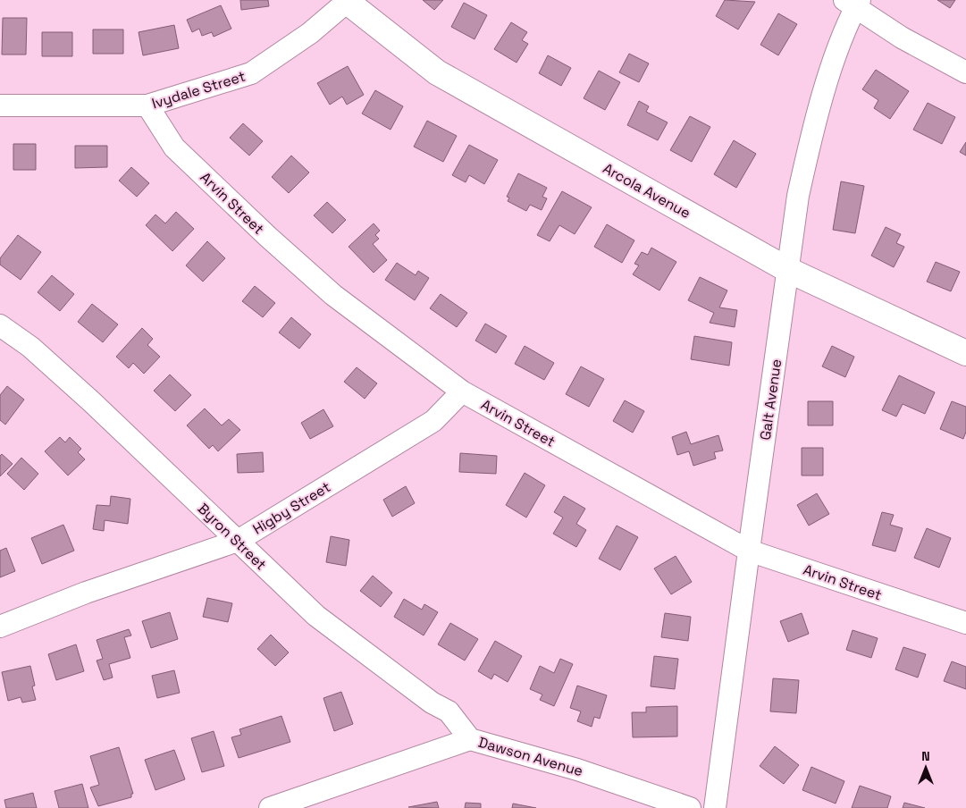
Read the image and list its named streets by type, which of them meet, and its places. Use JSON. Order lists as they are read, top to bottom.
{
  "streets": {
    "street": [
      "Ivydale Street",
      "Arcola Avenue",
      "Arvin Street",
      "Galt Avenue",
      "Higby Street",
      "Byron Street",
      "Dawson Avenue"
    ]
  },
  "crossings": [
    ["Ivydale Street", "Arcola Avenue"],
    ["Ivydale Street", "Arvin Street"],
    ["Arcola Avenue", "Galt Avenue"],
    ["Arvin Street", "Galt Avenue"],
    ["Arvin Street", "Higby Street"],
    ["Higby Street", "Byron Street"],
    ["Byron Street", "Dawson Avenue"]
  ],
  "north": "top"
}
